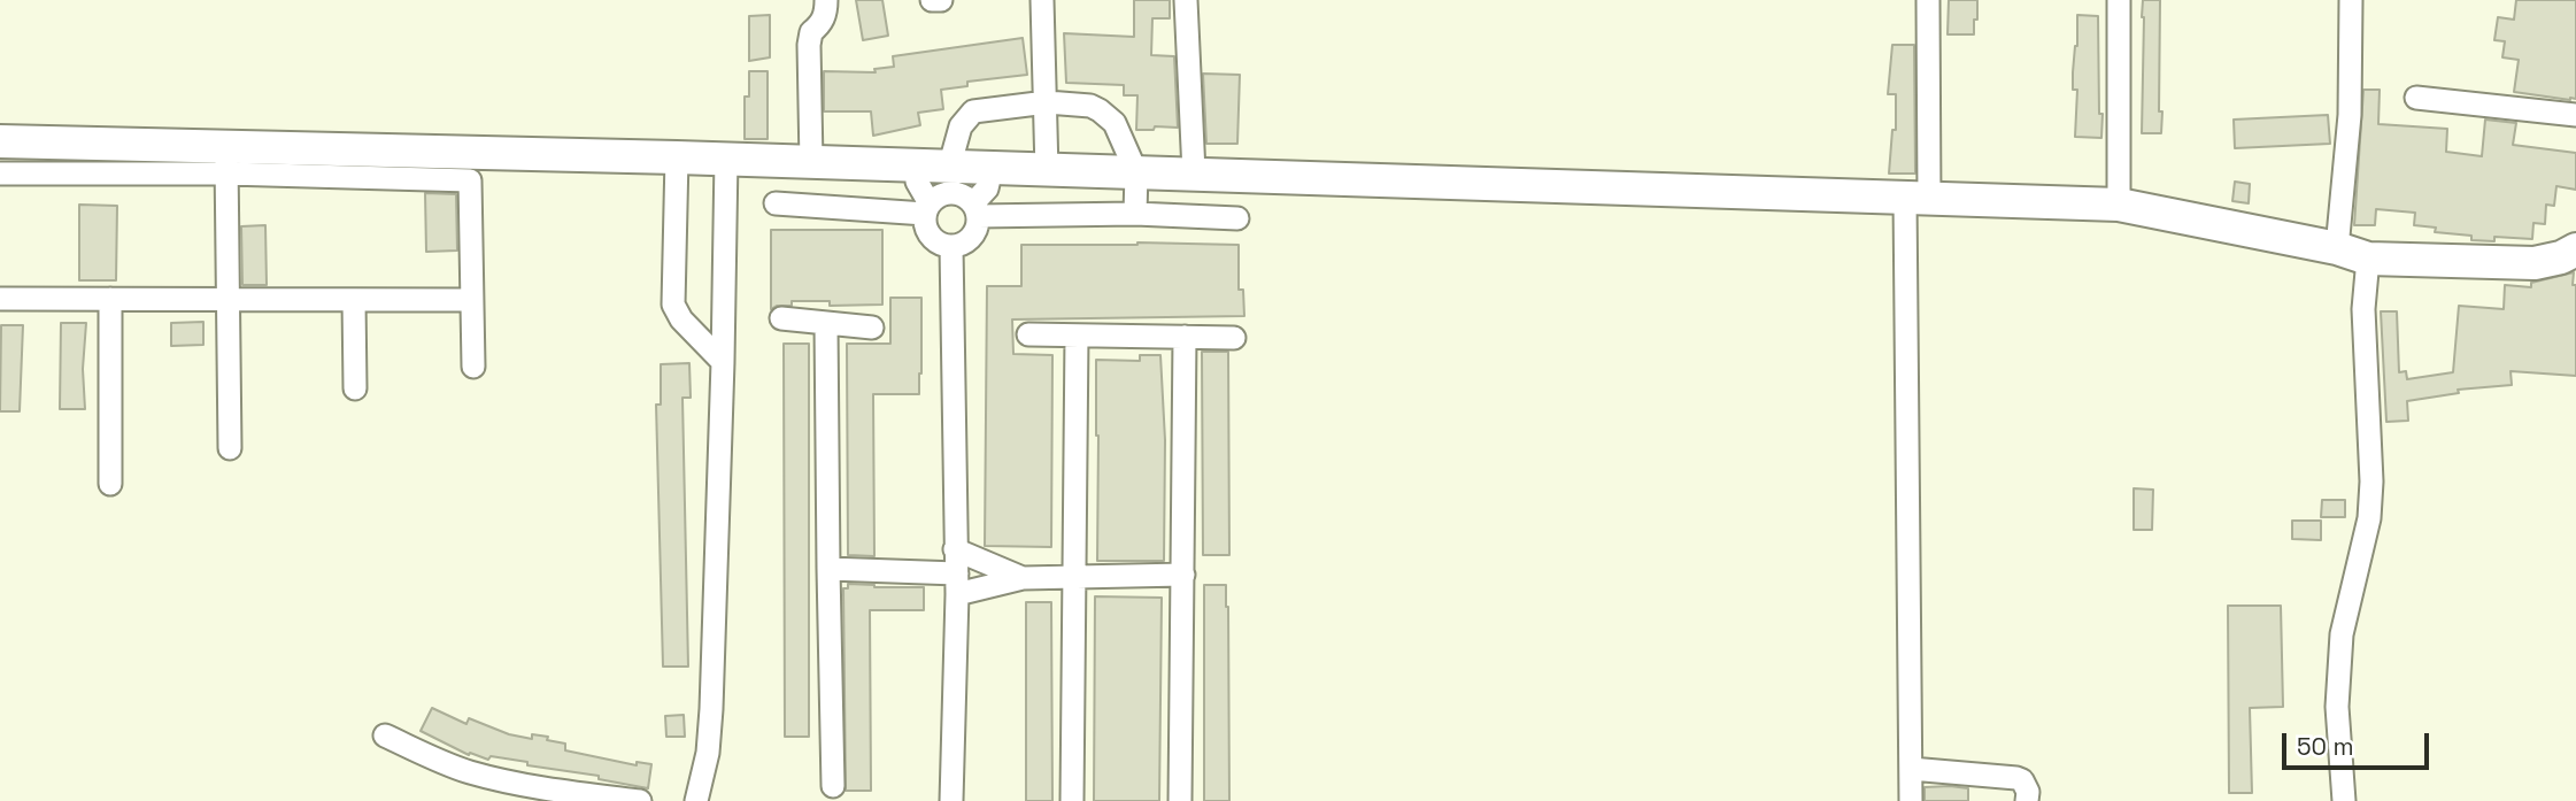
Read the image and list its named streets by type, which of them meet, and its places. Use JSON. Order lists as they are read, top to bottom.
{
  "scale_bar": "50 m"
}
